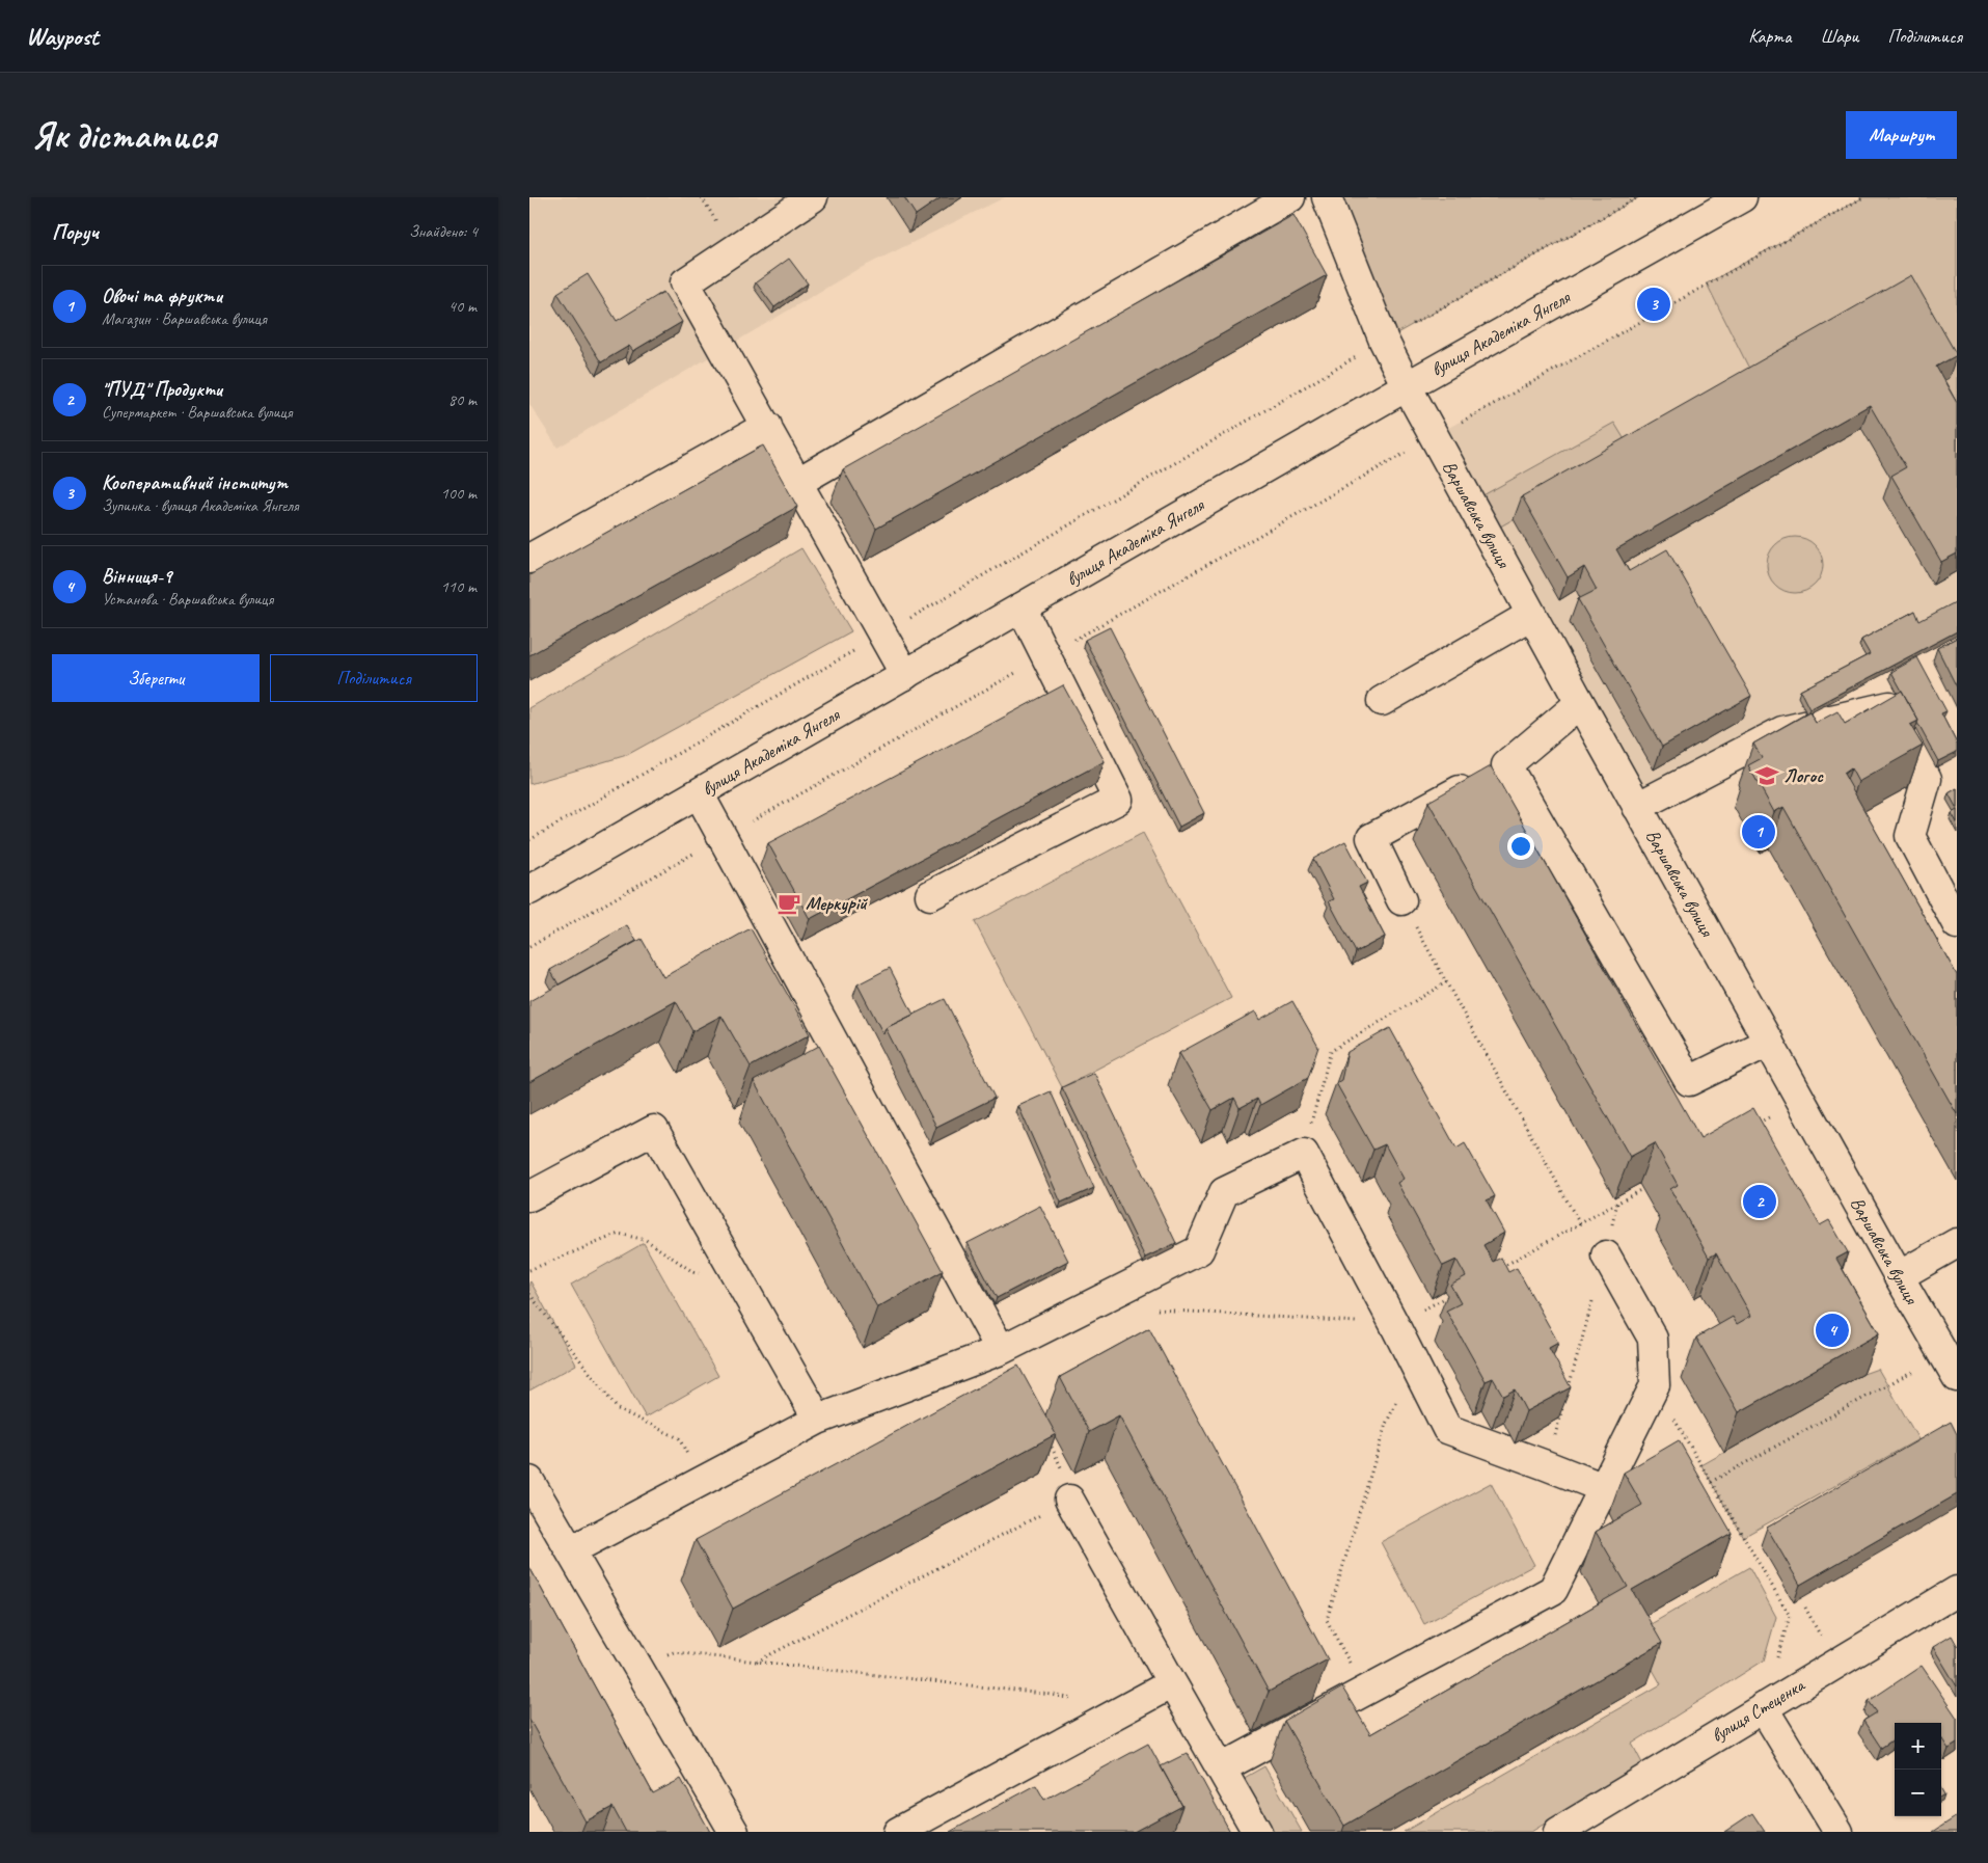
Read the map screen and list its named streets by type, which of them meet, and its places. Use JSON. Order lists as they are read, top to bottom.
{
  "streets": {
    "street": ["вулиця Академіка Янгеля", "Варшавська вулиця", "вулиця Стеценка"]
  },
  "crossings": [
    ["вулиця Академіка Янгеля", "Варшавська вулиця"]
  ],
  "places": {
    "school or university": ["Логос"],
    "cafe": ["Меркурій"]
  },
  "page": {
    "header": "Waypost",
    "nav": ["Карта", "Шари", "Поділитися"],
    "buttons": [
      "Маршрут",
      ["Зберегти", "Поділитися"]
    ],
    "title": "Як дістатися",
    "heading": ["Поруч", "Знайдено: 4"],
    "list": [
      {
        "mark": "1",
        "name": "Овочі та фрукти",
        "note": "Магазин · Варшавська вулиця",
        "value": "40 m"
      },
      {
        "mark": "2",
        "name": "\"ПУД\" Продукти",
        "note": "Супермаркет · Варшавська вулиця",
        "value": "80 m"
      },
      {
        "mark": "3",
        "name": "Кооперативний інститут",
        "note": "Зупинка · вулиця Академіка Янгеля",
        "value": "100 m"
      },
      {
        "mark": "4",
        "name": "Вінниця-9",
        "note": "Установа · Варшавська вулиця",
        "value": "110 m"
      }
    ],
    "pins": [
      "3",
      "1",
      "2",
      "4"
    ],
    "map_buttons": ["+", "−"]
  }
}
